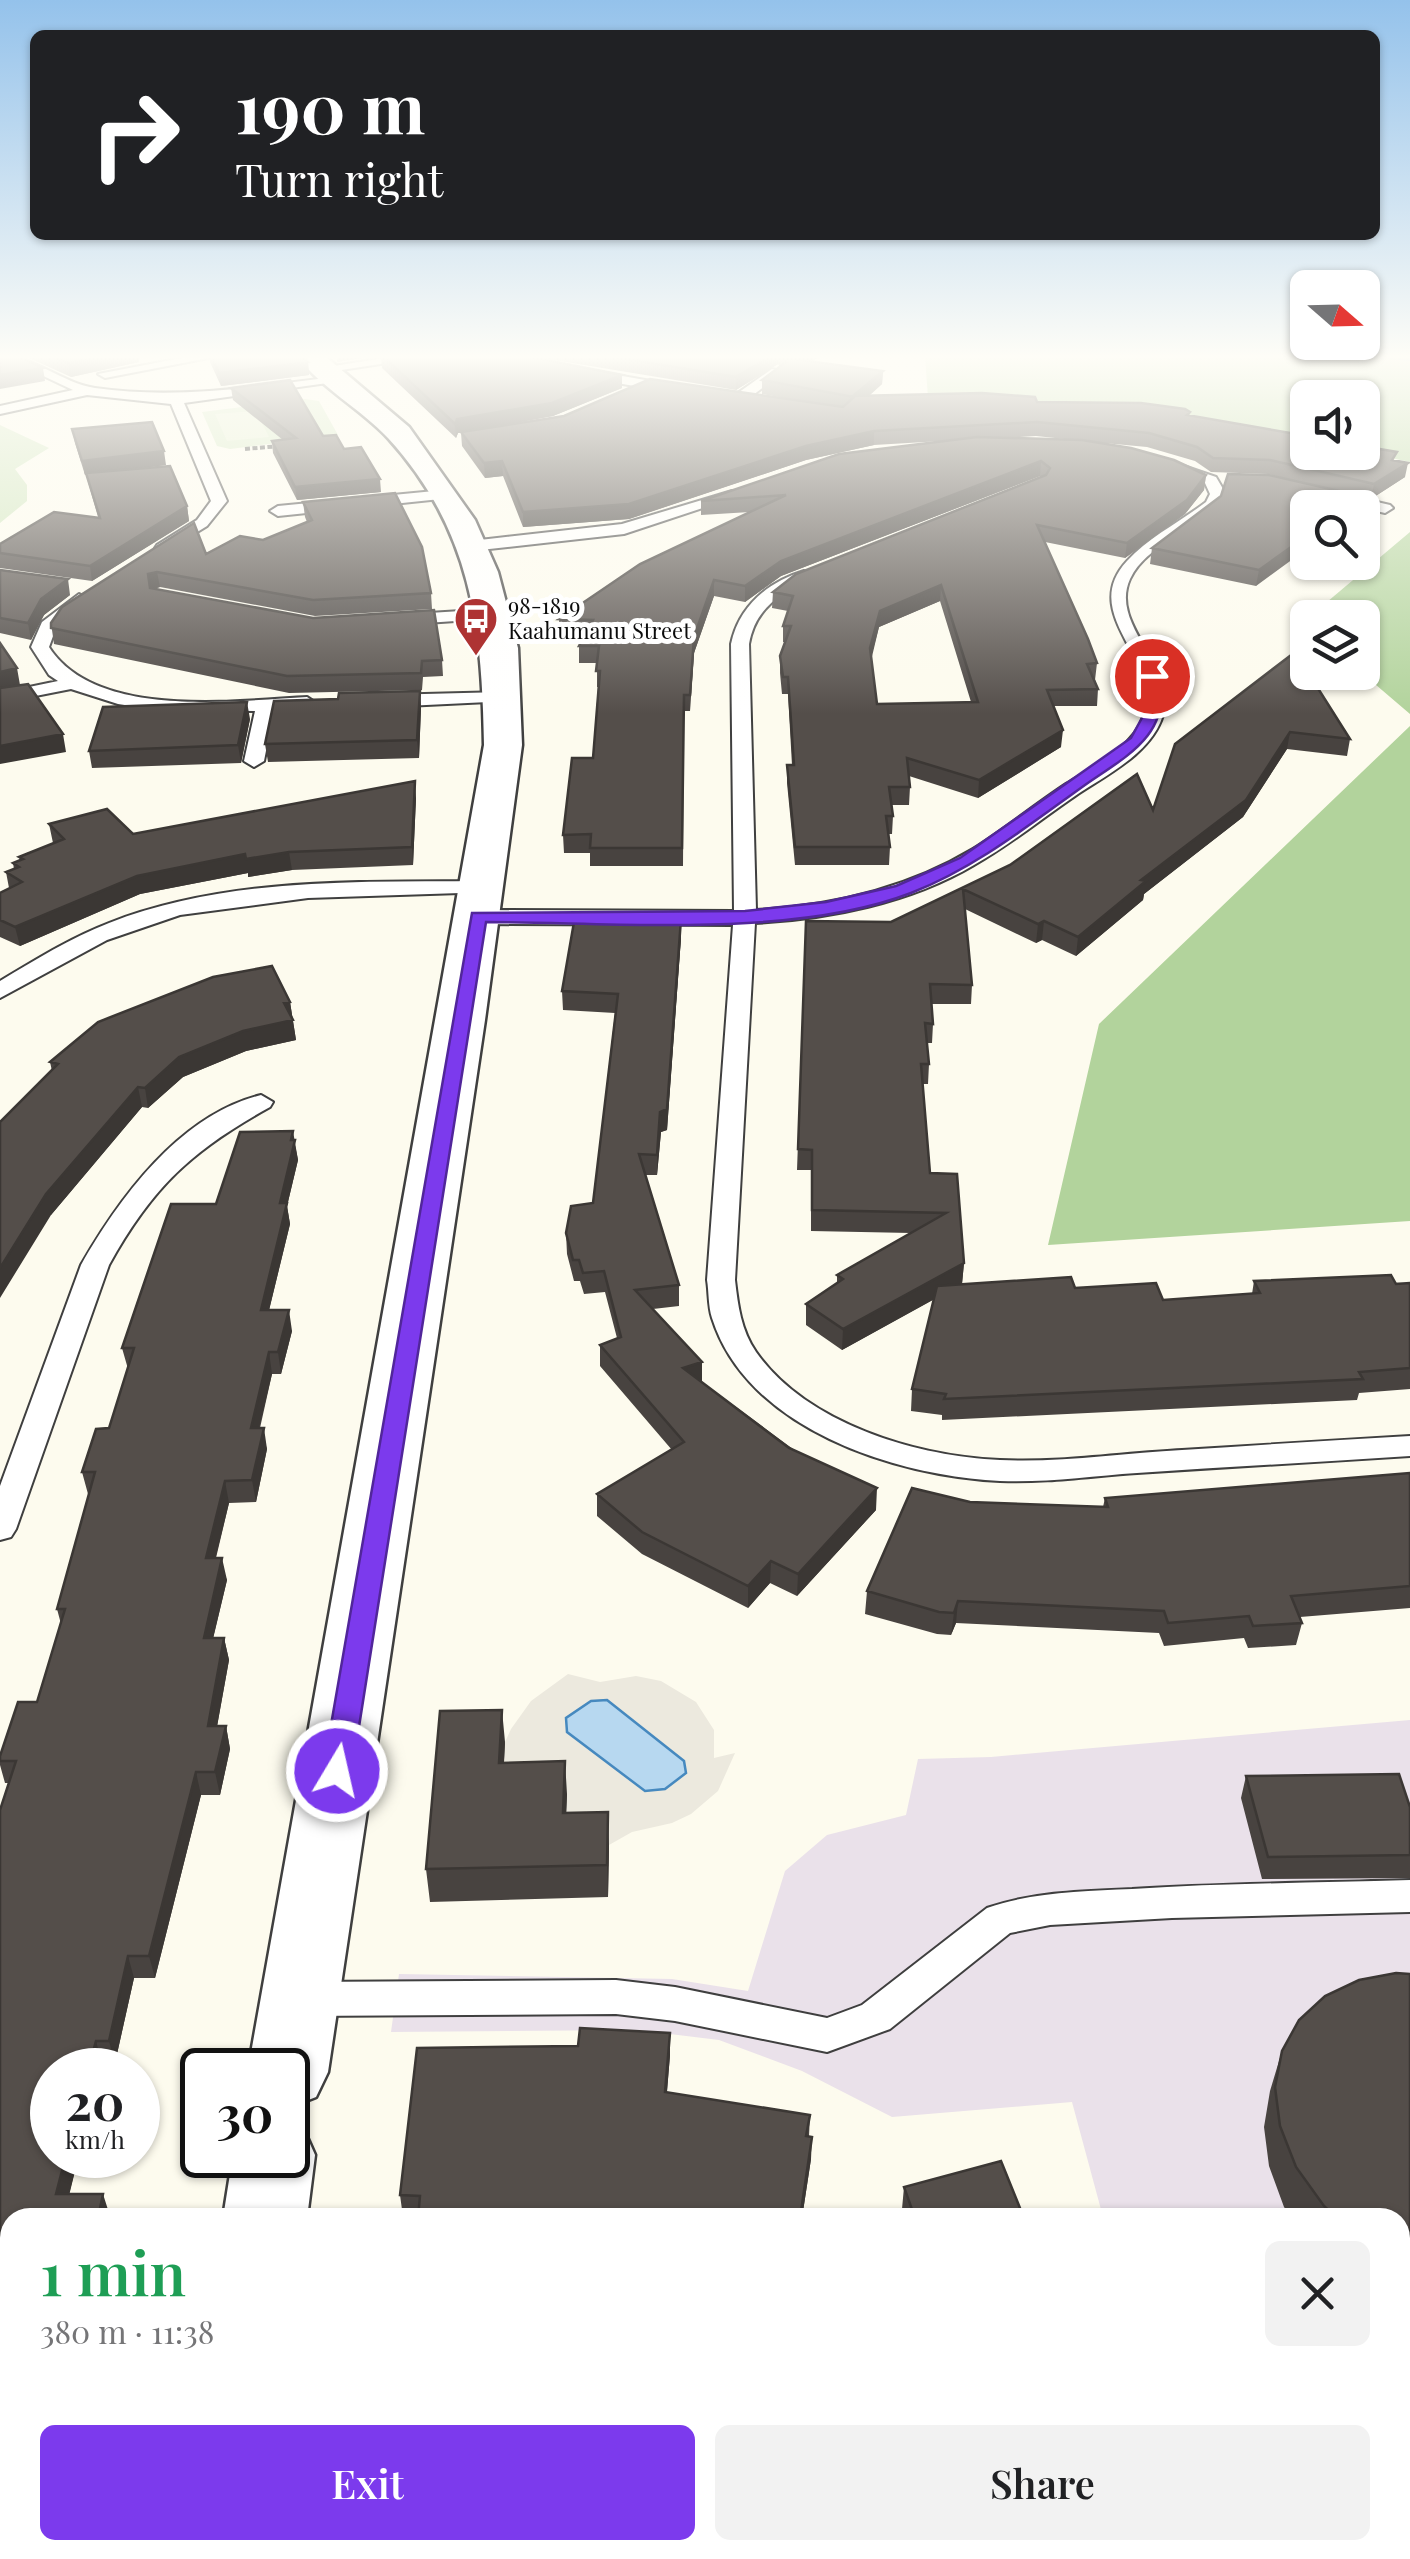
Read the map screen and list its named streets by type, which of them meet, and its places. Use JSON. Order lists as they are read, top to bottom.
{
  "places": {
    "bus stop": ["98-1819 Kaahumanu Street"]
  },
  "north": "right",
  "page": {
    "turn": ["190 m", "Turn right"],
    "speed": "20 km/h",
    "limit": "30",
    "heading": ["1 min", "380 m · 11:38"],
    "buttons": ["Exit", "Share"]
  }
}
